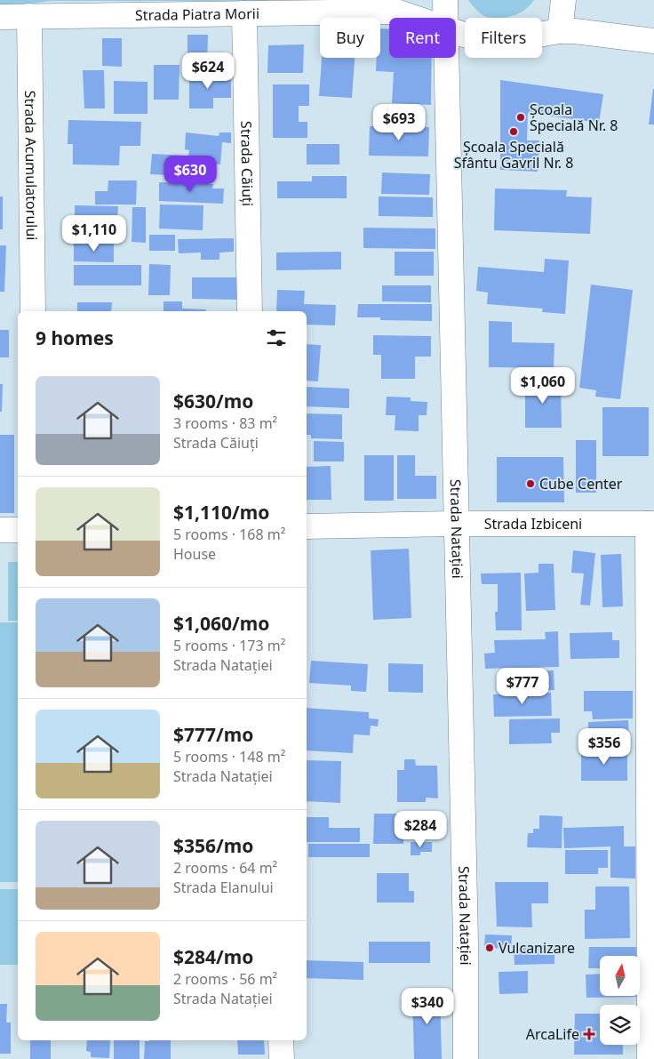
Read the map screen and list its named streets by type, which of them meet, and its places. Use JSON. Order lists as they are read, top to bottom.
{
  "streets": {
    "street": [
      "Strada Piatra Morii",
      "Strada Căiuți",
      "Strada Acumulatorului",
      "Strada Izbiceni",
      "Strada Natației"
    ]
  },
  "crossings": [
    ["Strada Piatra Morii", "Strada Căiuți"],
    ["Strada Piatra Morii", "Strada Acumulatorului"],
    ["Strada Izbiceni", "Strada Natației"]
  ],
  "places": {
    "other": [
      "Școala Specială Nr. 8",
      "Școala Specială Sfântu Gavril Nr. 8",
      "Cube Center",
      "Vulcanizare"
    ],
    "health": ["ArcaLife"]
  },
  "north": "top",
  "page": {
    "chip": ["Buy", "Rent", "Filters"],
    "price": [
      "$624",
      "$693",
      "$630",
      "$1,110",
      "$1,060",
      "$777",
      "$356",
      "$284",
      "$340"
    ],
    "heading": "9 homes",
    "list": [
      {
        "name": "$630/mo",
        "note": "3 rooms · 83 m² · Strada Căiuți"
      },
      {
        "name": "$1,110/mo",
        "note": "5 rooms · 168 m² · House"
      },
      {
        "name": "$1,060/mo",
        "note": "5 rooms · 173 m² · Strada Natației"
      },
      {
        "name": "$777/mo",
        "note": "5 rooms · 148 m² · Strada Natației"
      },
      {
        "name": "$356/mo",
        "note": "2 rooms · 64 m² · Strada Elanului"
      },
      {
        "name": "$284/mo",
        "note": "2 rooms · 56 m² · Strada Natației"
      }
    ]
  }
}
